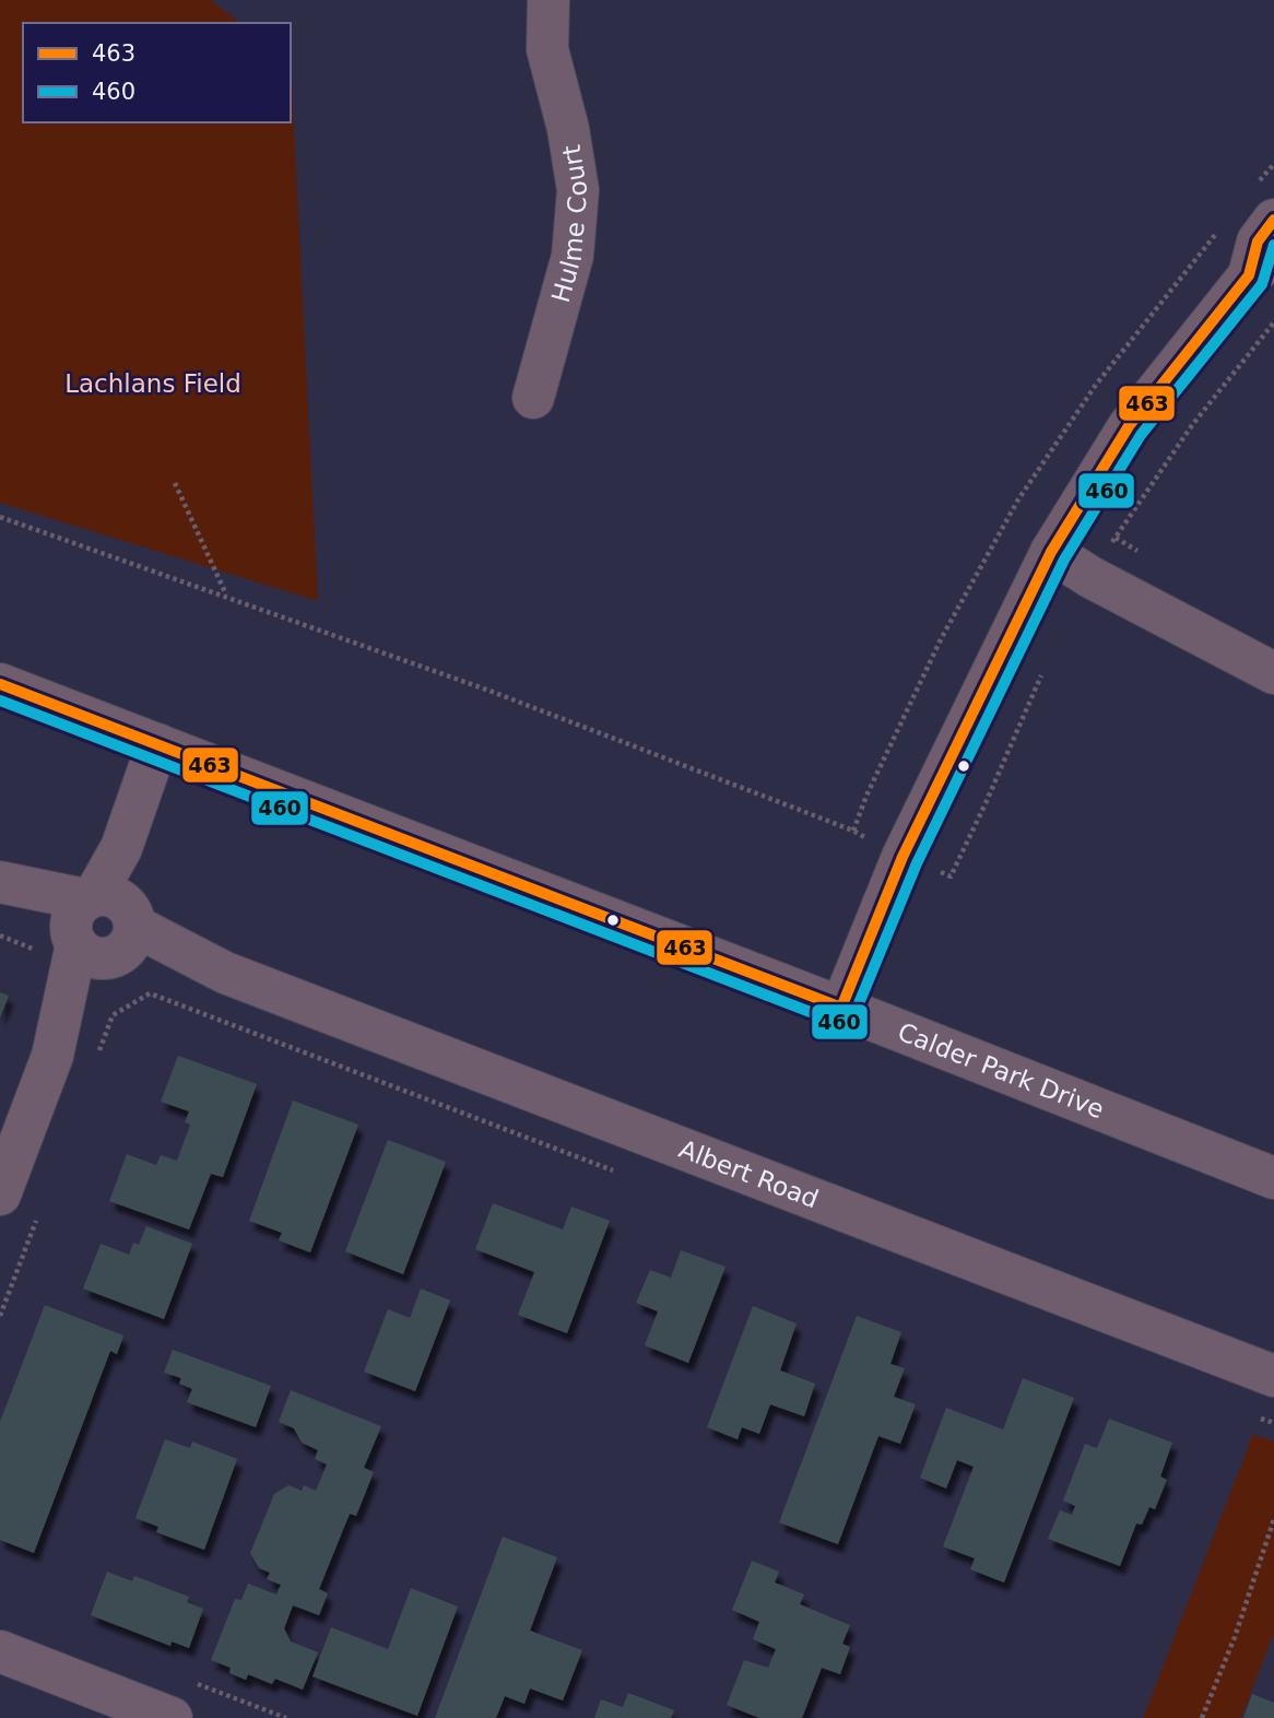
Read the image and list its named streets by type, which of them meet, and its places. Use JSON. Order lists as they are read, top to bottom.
{
  "streets": {
    "street": ["Hulme Court", "Calder Park Drive", "Albert Road"]
  },
  "parks": ["Lachlans Field"],
  "lines": ["transit line 463", "transit line 460"],
  "legend": ["463", "460"]
}
